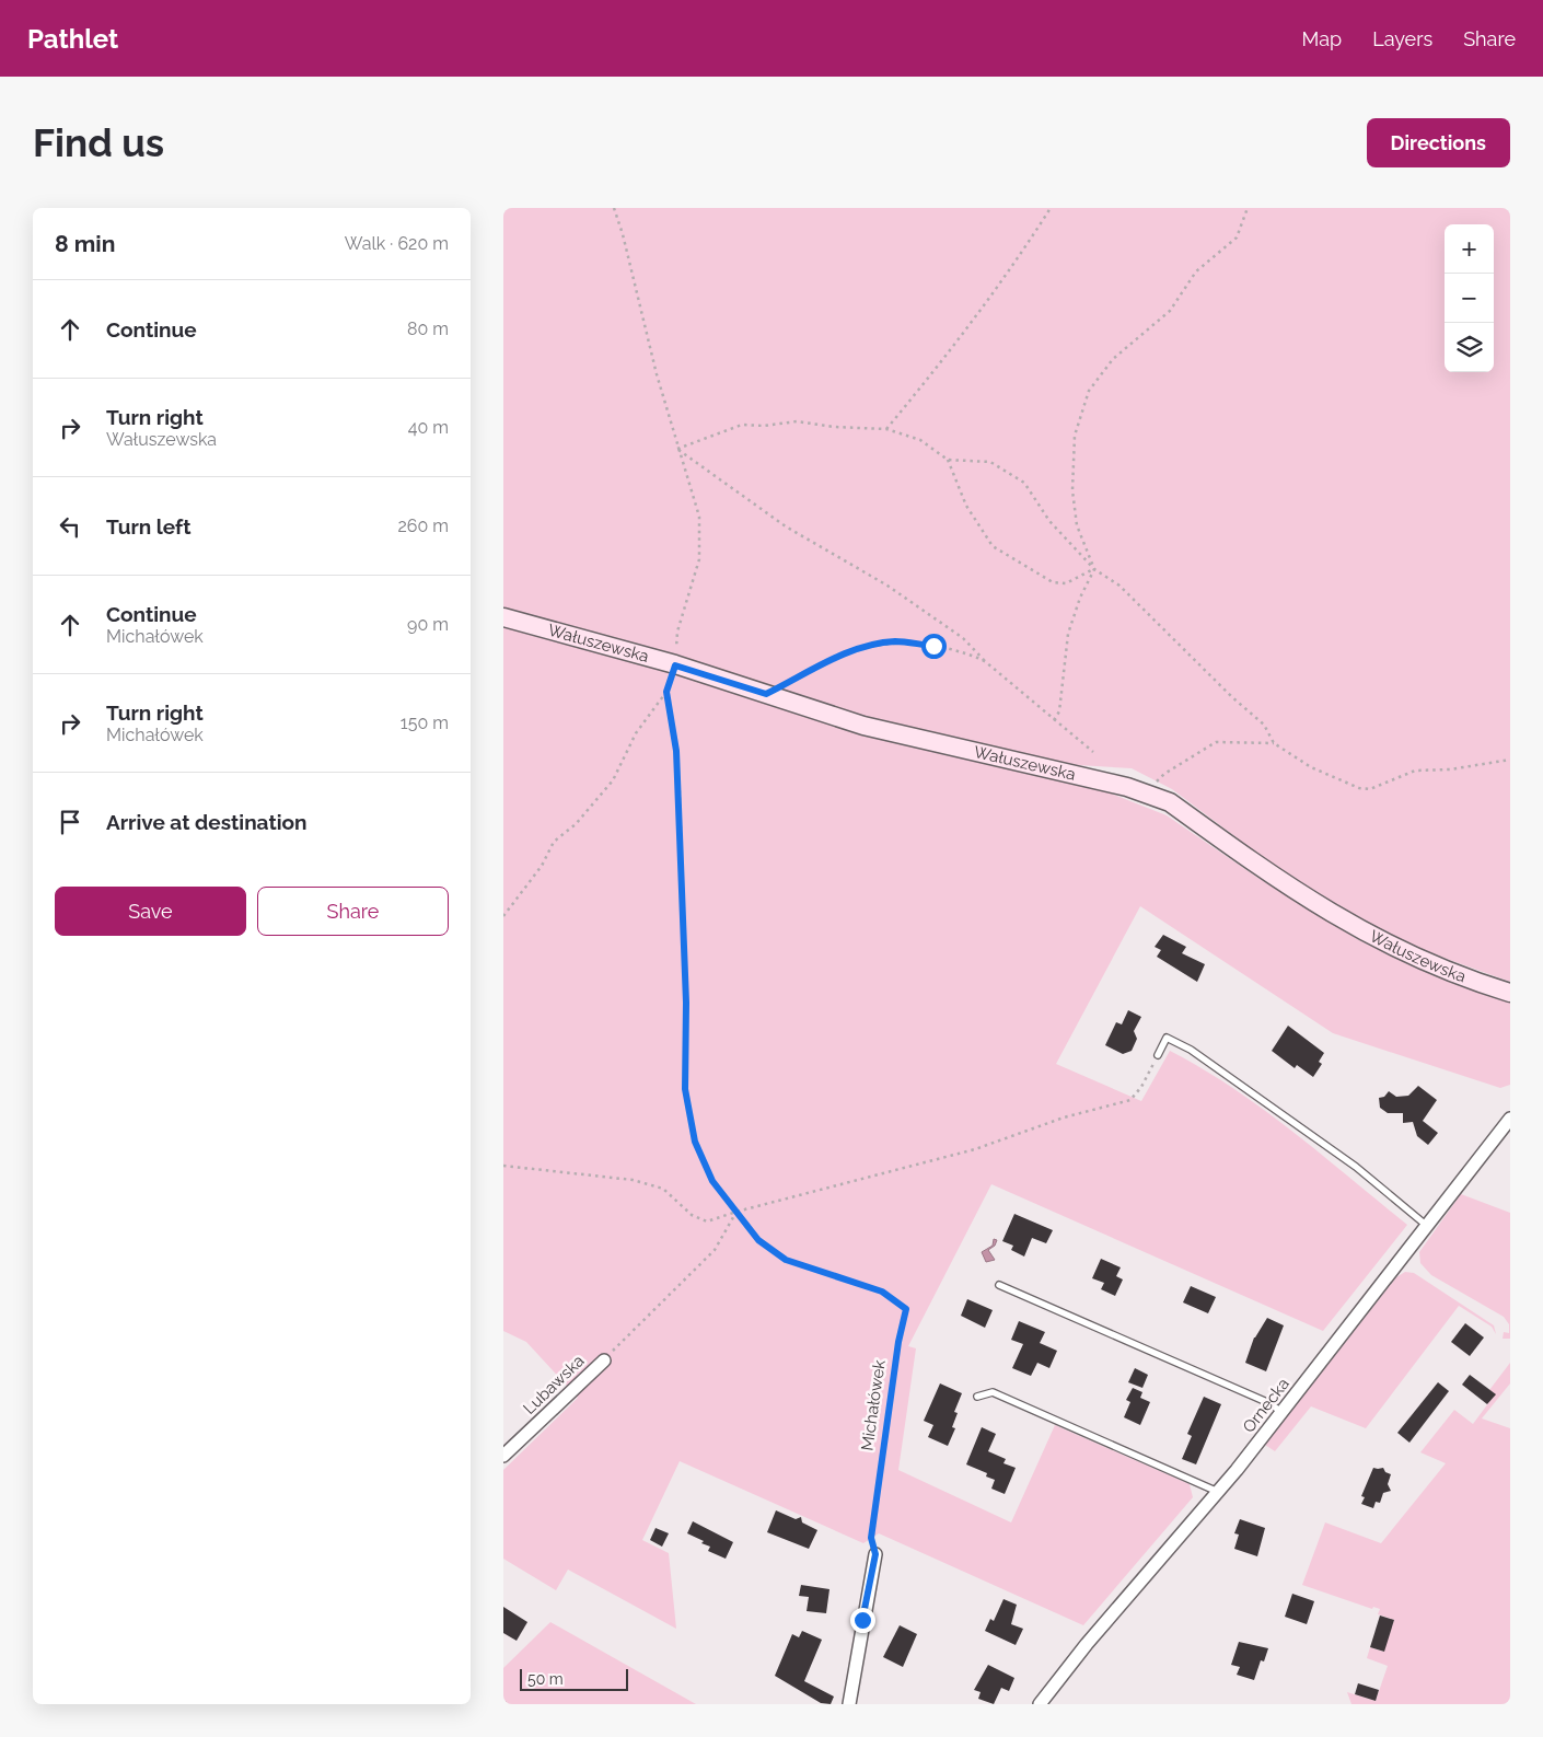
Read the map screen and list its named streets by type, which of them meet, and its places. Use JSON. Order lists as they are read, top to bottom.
{
  "streets": {
    "street": ["Wałuszewska", "Lubawska", "Ornecka"],
    "path": ["Michałówek"]
  },
  "scale_bar": "50 m",
  "page": {
    "header": "Pathlet",
    "nav": ["Map", "Layers", "Share"],
    "buttons": [
      "Directions",
      ["Save", "Share"]
    ],
    "title": "Find us",
    "heading": ["8 min", "Walk · 620 m"],
    "map_buttons": ["+", "−"],
    "list": [
      ["Continue", "80 m"],
      ["Turn right", "Wałuszewska", "40 m"],
      ["Turn left", "260 m"],
      ["Continue", "Michałówek", "90 m"],
      ["Turn right", "Michałówek", "150 m"],
      "Arrive at destination"
    ],
    "scale": "50 m"
  }
}
